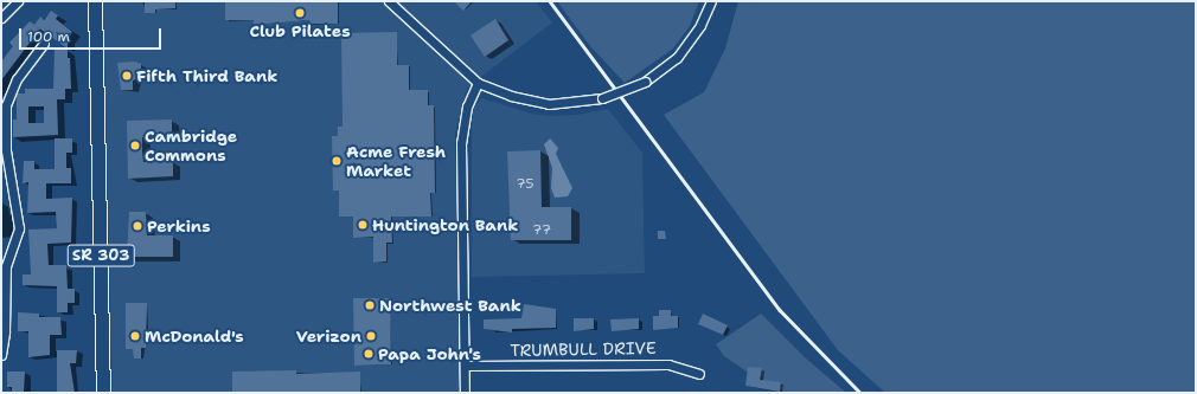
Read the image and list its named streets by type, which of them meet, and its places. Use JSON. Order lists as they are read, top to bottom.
{
  "streets": {
    "main road": ["SR 303"],
    "street": ["TRUMBULL DRIVE"]
  },
  "places": [
    "Club Pilates",
    "Fifth Third Bank",
    "Cambridge Commons",
    "Acme Fresh Market",
    "Huntington Bank",
    "Perkins",
    "Northwest Bank",
    "McDonald's",
    "Verizon",
    "Papa John's"
  ],
  "house_numbers": ["75", "77"],
  "scale_bar": "100 m"
}
